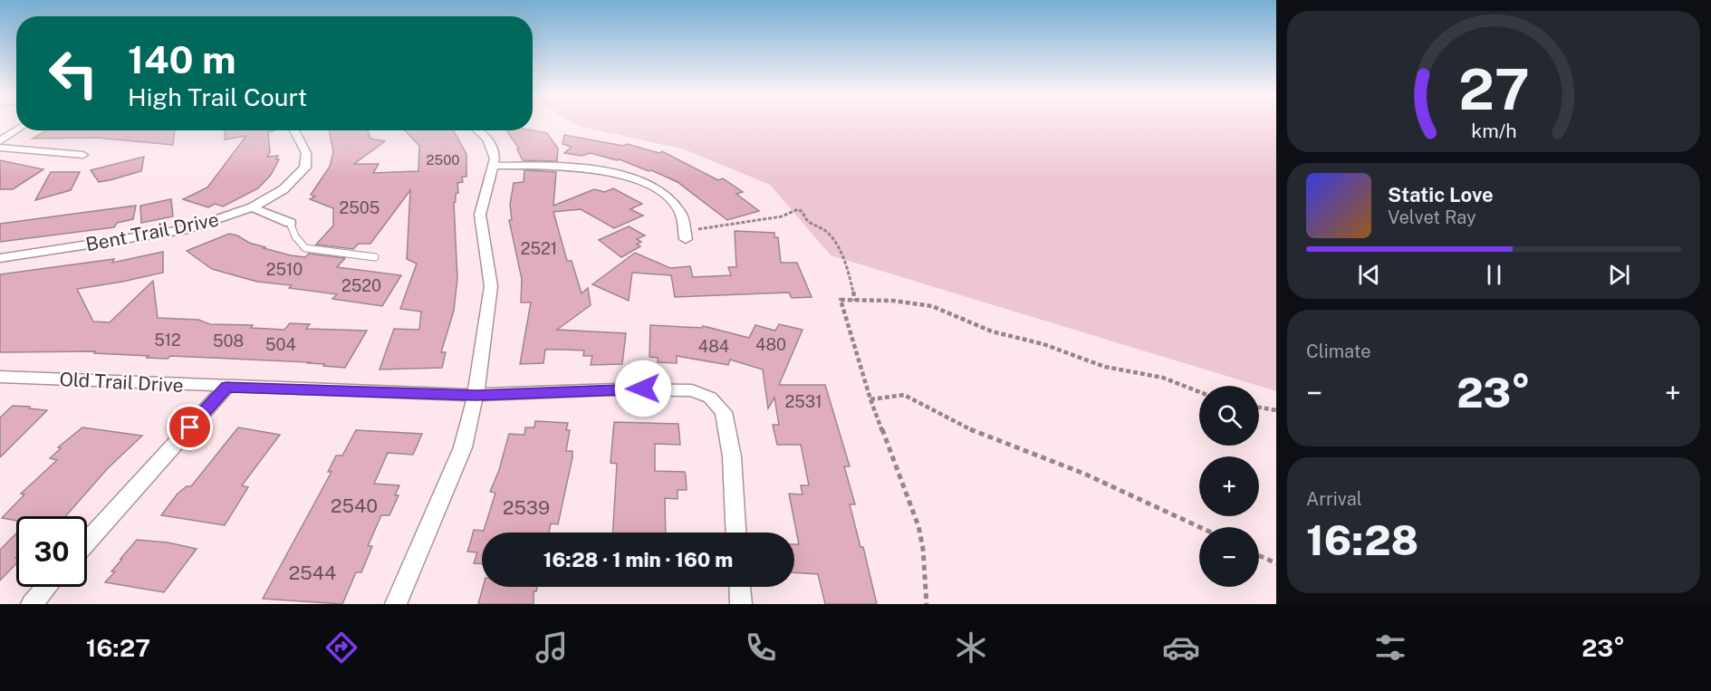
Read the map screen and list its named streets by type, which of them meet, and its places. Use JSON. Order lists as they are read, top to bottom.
{
  "streets": {
    "street": ["Bent Trail Drive", "Old Trail Drive"]
  },
  "house_numbers": [
    "2500",
    "2505",
    "2521",
    "2510",
    "2520",
    "512",
    "508",
    "504",
    "480",
    "484",
    "2531",
    "2540",
    "2539",
    "2544"
  ],
  "page": {
    "turn": ["140 m", "High Trail Court"],
    "song": ["Static Love", "Velvet Ray"],
    "tile": [
      "Climate",
      ["Arrival", "16:28"]
    ],
    "heat": ["−", "23°", "+"],
    "map_buttons": ["+", "−"],
    "limit": "30",
    "trip": "16:28 · 1 min · 160 m",
    "tabs": ["16:27", "23°"],
    "gauge": ["27", "km/h"]
  }
}
